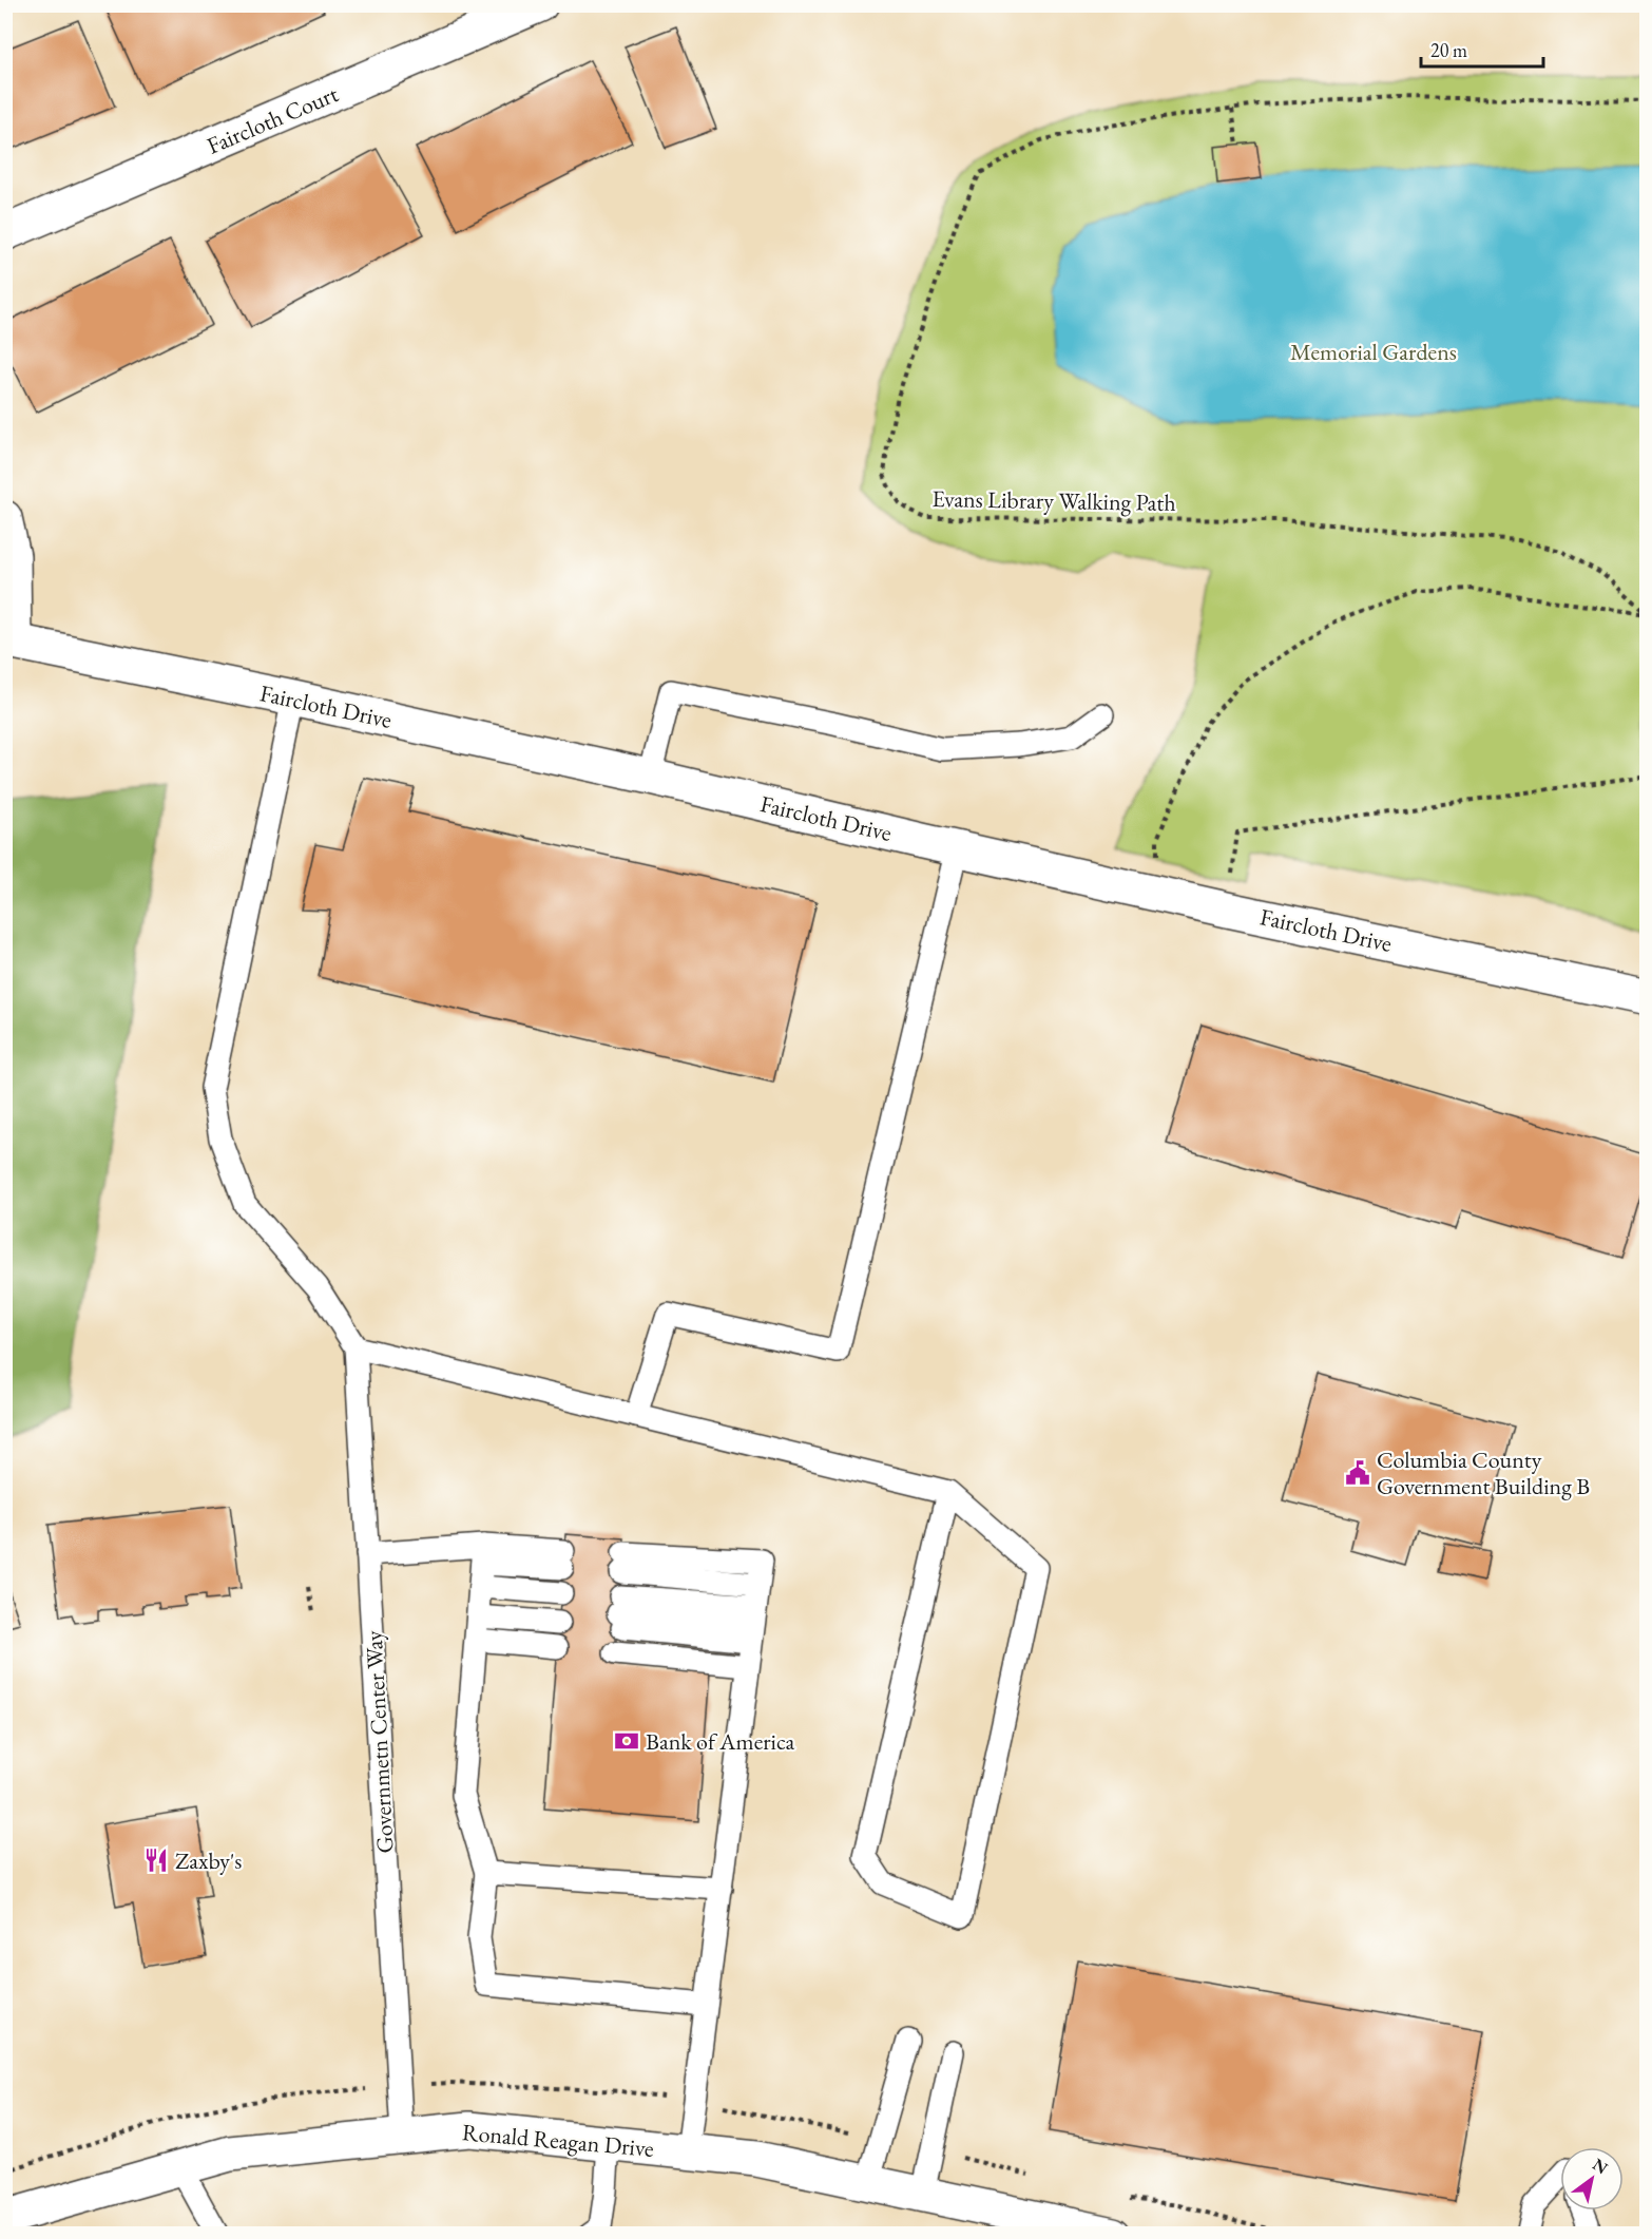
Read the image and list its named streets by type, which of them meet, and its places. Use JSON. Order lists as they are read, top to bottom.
{
  "streets": {
    "street": ["Faircloth Court", "Faircloth Drive", "Ronald Reagan Drive"],
    "lane": ["Governmetn Center Way"],
    "path": ["Evans Library Walking Path"]
  },
  "crossings": [
    ["Governmetn Center Way", "Ronald Reagan Drive"]
  ],
  "parks": ["Memorial Gardens"],
  "places": {
    "public building": ["Columbia County Government Building B"],
    "bank": ["Bank of America"],
    "restaurant": ["Zaxby's"]
  },
  "scale_bar": "20 m",
  "north": "top right"
}
